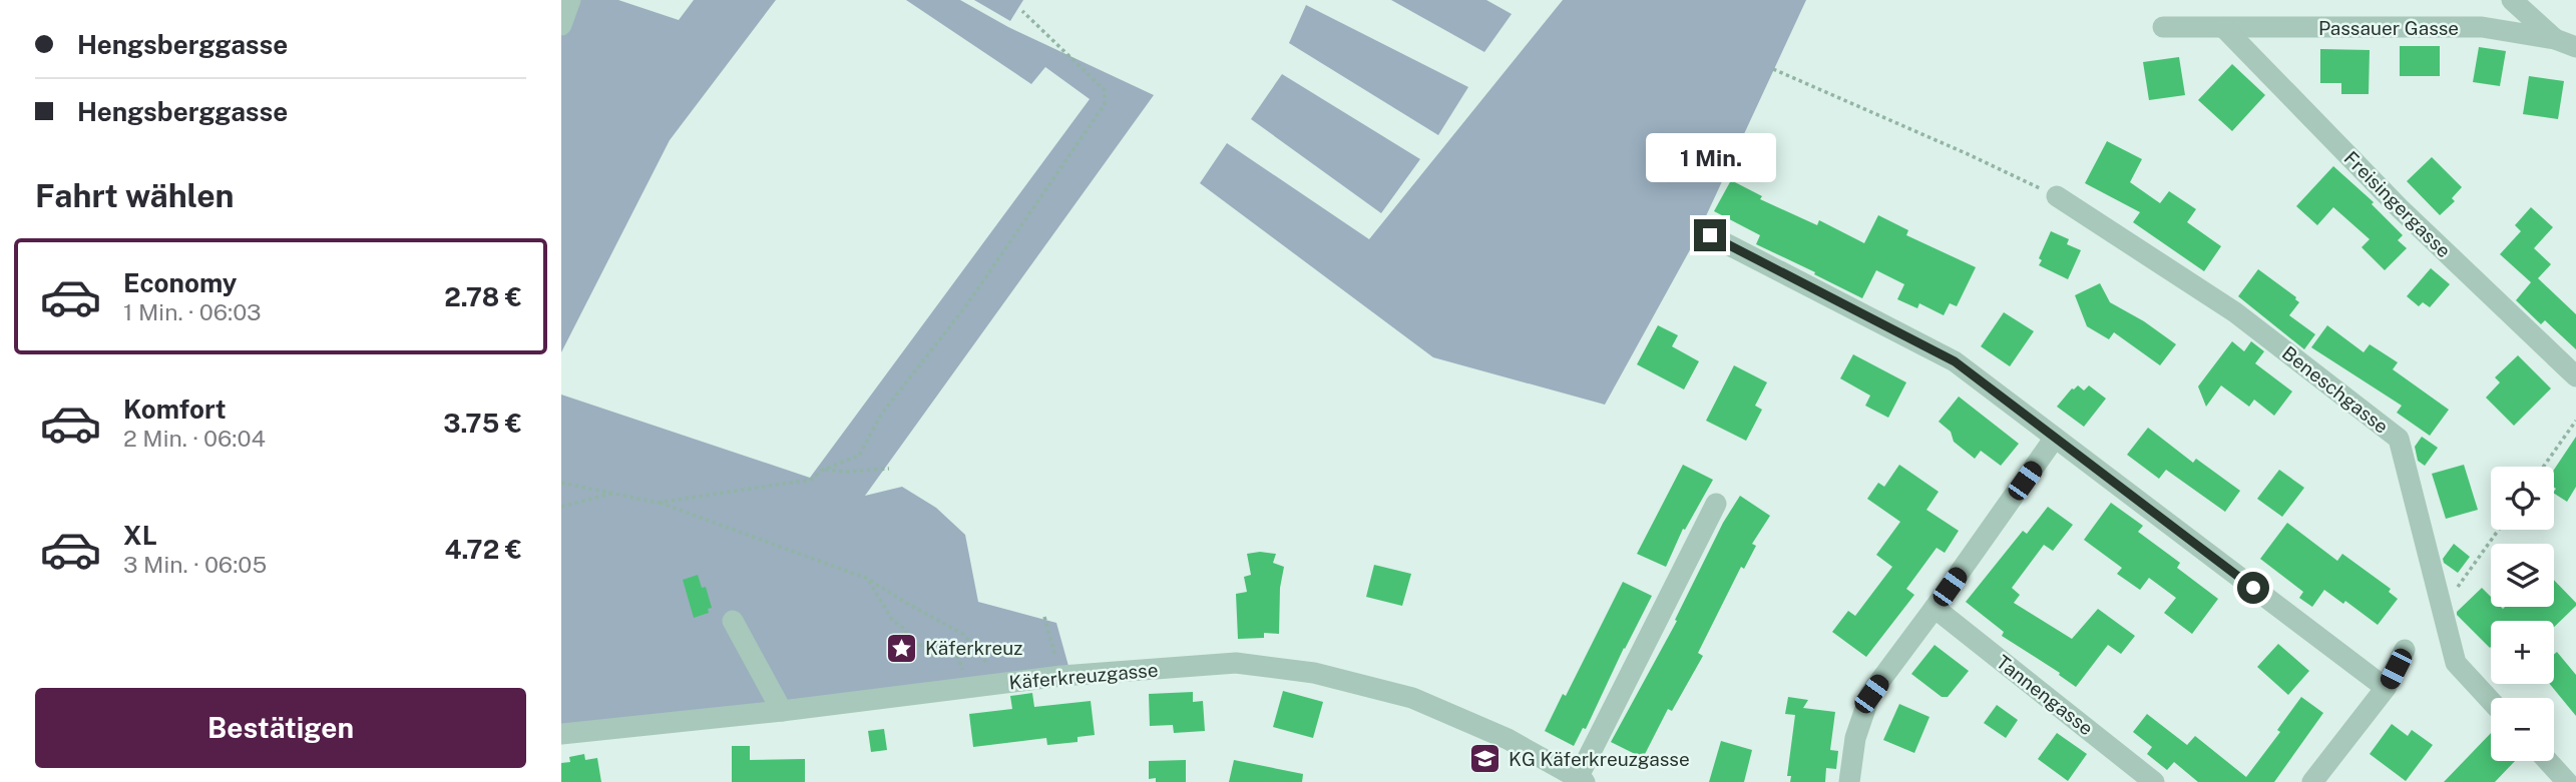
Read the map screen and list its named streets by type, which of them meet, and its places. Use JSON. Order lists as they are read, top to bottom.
{
  "streets": {
    "street": [
      "Passauer Gasse",
      "Freisingergasse",
      "Beneschgasse",
      "Käferkreuzgasse",
      "Tannengasse"
    ]
  },
  "crossings": [
    ["Passauer Gasse", "Freisingergasse"]
  ],
  "places": {
    "place": ["Käferkreuz"],
    "school or university": ["KG Käferkreuzgasse"]
  },
  "page": {
    "banner": ["Hengsberggasse", "Hengsberggasse"],
    "bubble": "1 Min.",
    "heading": "Fahrt wählen",
    "list": [
      {
        "name": "Economy",
        "note": "1 Min. · 06:03",
        "value": "2.78 €"
      },
      {
        "name": "Komfort",
        "note": "2 Min. · 06:04",
        "value": "3.75 €"
      },
      {
        "name": "XL",
        "note": "3 Min. · 06:05",
        "value": "4.72 €"
      }
    ],
    "map_buttons": ["+", "−"],
    "buttons": "Bestätigen"
  }
}
